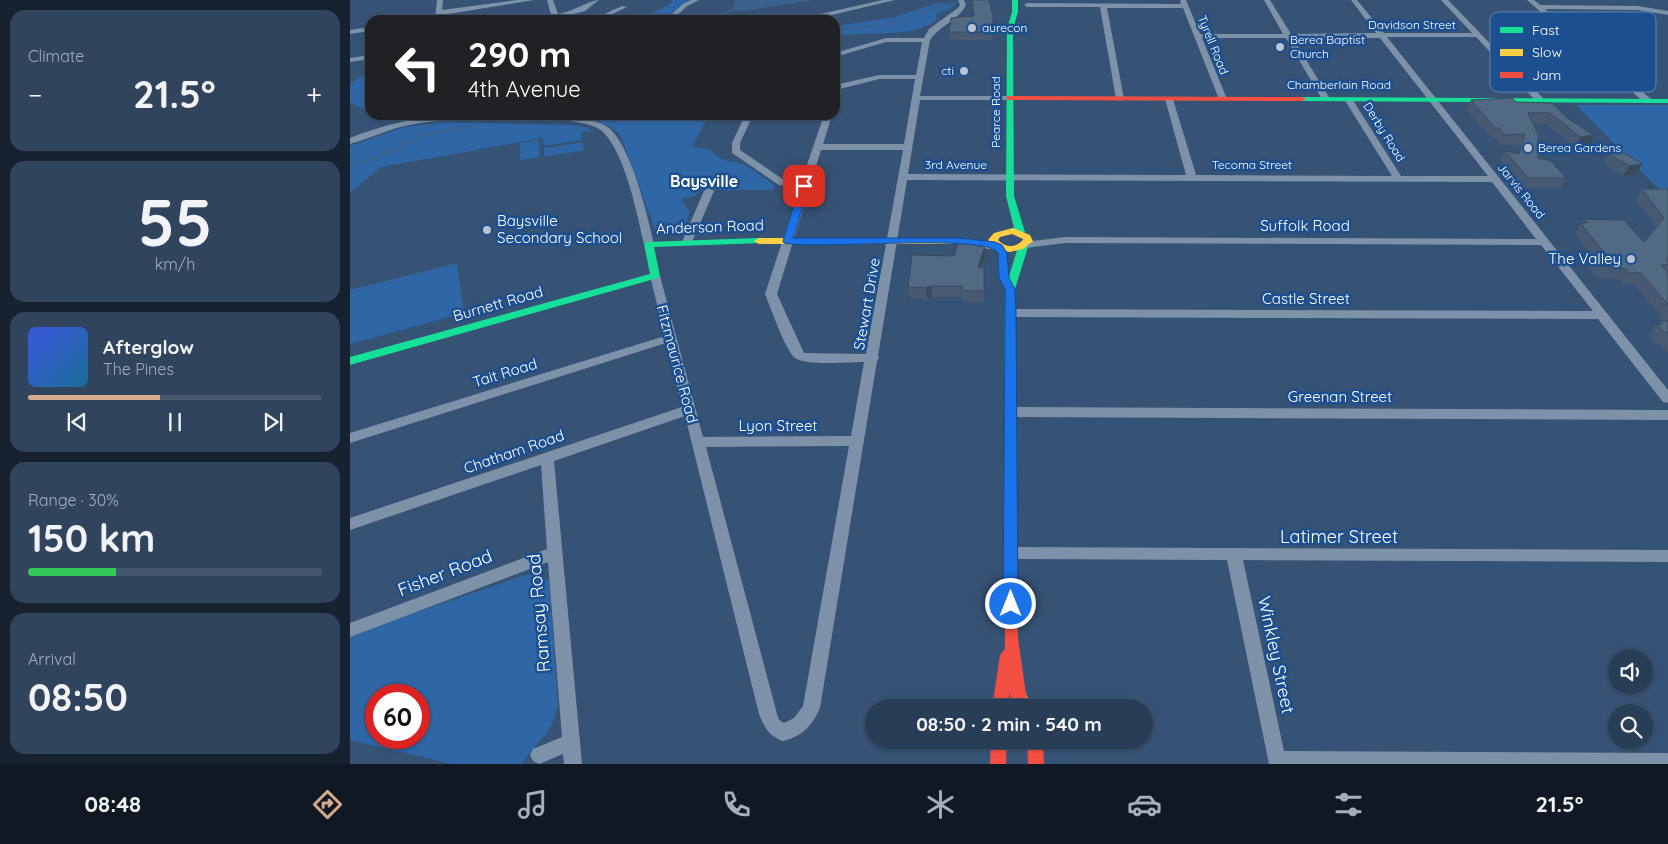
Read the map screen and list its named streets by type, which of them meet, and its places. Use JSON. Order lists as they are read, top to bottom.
{
  "streets": {
    "main road": [
      "Chamberlain Road",
      "Pearce Road",
      "Anderson Road",
      "Burnett Road",
      "Fitzmaurice Road"
    ],
    "street": [
      "Davidson Street",
      "Tyrell Road",
      "Derby Road",
      "3rd Avenue",
      "Tecoma Street",
      "Jarvis Road",
      "Suffolk Road",
      "Castle Street",
      "Stewart Drive",
      "Tait Road",
      "Greenan Street",
      "Lyon Street",
      "Chatham Road",
      "Latimer Street",
      "Fisher Road",
      "Ramsay Road",
      "Winkley Street"
    ]
  },
  "crossings": [
    ["Davidson Street", "Tyrell Road"],
    ["Davidson Street", "Jarvis Road"],
    ["Tyrell Road", "Chamberlain Road"],
    ["Chamberlain Road", "Pearce Road"],
    ["Chamberlain Road", "Derby Road"],
    ["Chamberlain Road", "Jarvis Road"],
    ["Pearce Road", "3rd Avenue"],
    ["Pearce Road", "Tecoma Street"],
    ["Pearce Road", "Suffolk Road"],
    ["Pearce Road", "Anderson Road"],
    ["Pearce Road", "Castle Street"],
    ["Pearce Road", "Greenan Street"],
    ["Pearce Road", "Latimer Street"],
    ["Derby Road", "Tecoma Street"],
    ["3rd Avenue", "Tecoma Street"],
    ["3rd Avenue", "Stewart Drive"],
    ["Tecoma Street", "Jarvis Road"],
    ["Jarvis Road", "Suffolk Road"],
    ["Jarvis Road", "Castle Street"],
    ["Anderson Road", "Stewart Drive"],
    ["Anderson Road", "Fitzmaurice Road"],
    ["Burnett Road", "Fitzmaurice Road"],
    ["Stewart Drive", "Fitzmaurice Road"],
    ["Stewart Drive", "Lyon Street"],
    ["Fitzmaurice Road", "Tait Road"],
    ["Fitzmaurice Road", "Lyon Street"],
    ["Fitzmaurice Road", "Chatham Road"],
    ["Chatham Road", "Ramsay Road"],
    ["Latimer Street", "Winkley Street"],
    ["Fisher Road", "Ramsay Road"]
  ],
  "districts": ["Baysville"],
  "places": [
    "aurecon",
    "Berea Baptist Church",
    "cti",
    "Berea Gardens",
    "Baysville Secondary School",
    "The Valley"
  ],
  "legend": ["Fast", "Slow", "Jam"],
  "page": {
    "tile": [
      "Climate",
      ["55", "km/h"],
      ["Range · 30%", "150 km"],
      ["Arrival", "08:50"]
    ],
    "turn": ["290 m", "4th Avenue"],
    "heat": ["−", "21.5°", "+"],
    "song": ["Afterglow", "The Pines"],
    "limit": "60",
    "trip": "08:50 · 2 min · 540 m",
    "tabs": ["08:48", "21.5°"]
  }
}
